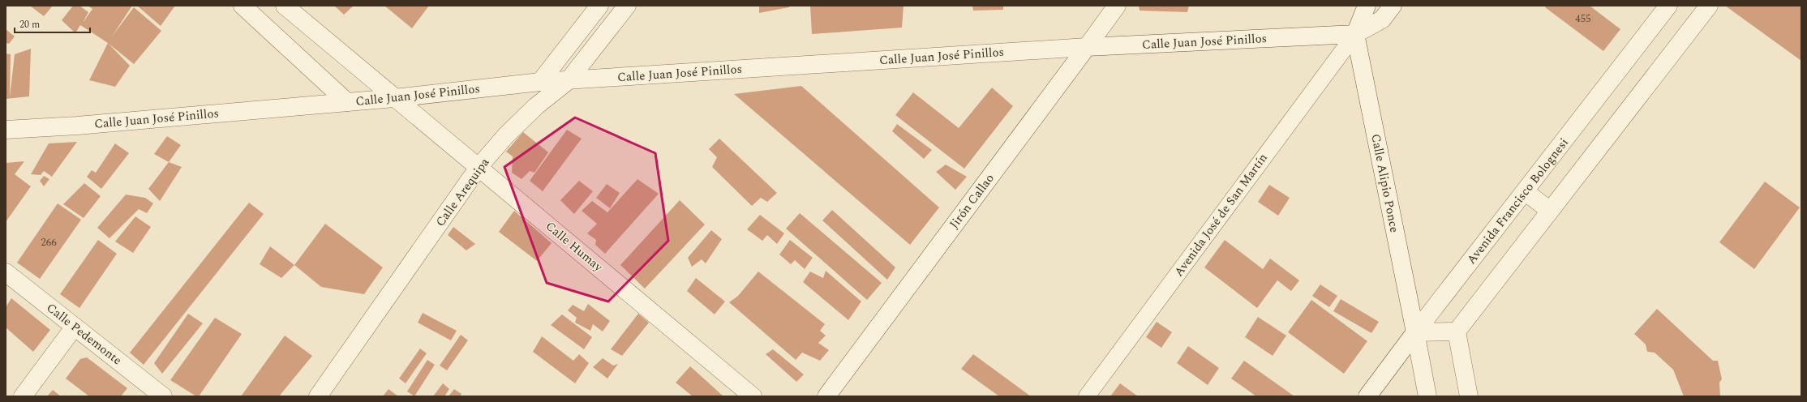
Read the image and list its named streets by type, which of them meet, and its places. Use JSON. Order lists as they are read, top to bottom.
{
  "streets": {
    "street": [
      "Calle Juan José Pinillos",
      "Calle Alipio Ponce",
      "Calle Arequipa",
      "Jirón Callao",
      "Avenida Francisco Bolognesi",
      "Avenida José de San Martín",
      "Calle Humay",
      "Calle Pedemonte"
    ]
  },
  "crossings": [
    ["Calle Juan José Pinillos", "Calle Alipio Ponce"],
    ["Calle Juan José Pinillos", "Calle Arequipa"],
    ["Calle Juan José Pinillos", "Jirón Callao"],
    ["Calle Juan José Pinillos", "Avenida José de San Martín"],
    ["Calle Juan José Pinillos", "Calle Humay"],
    ["Calle Alipio Ponce", "Avenida Francisco Bolognesi"],
    ["Calle Alipio Ponce", "Avenida José de San Martín"],
    ["Calle Arequipa", "Calle Humay"]
  ],
  "house_numbers": ["455", "266"],
  "scale_bar": "20 m"
}
